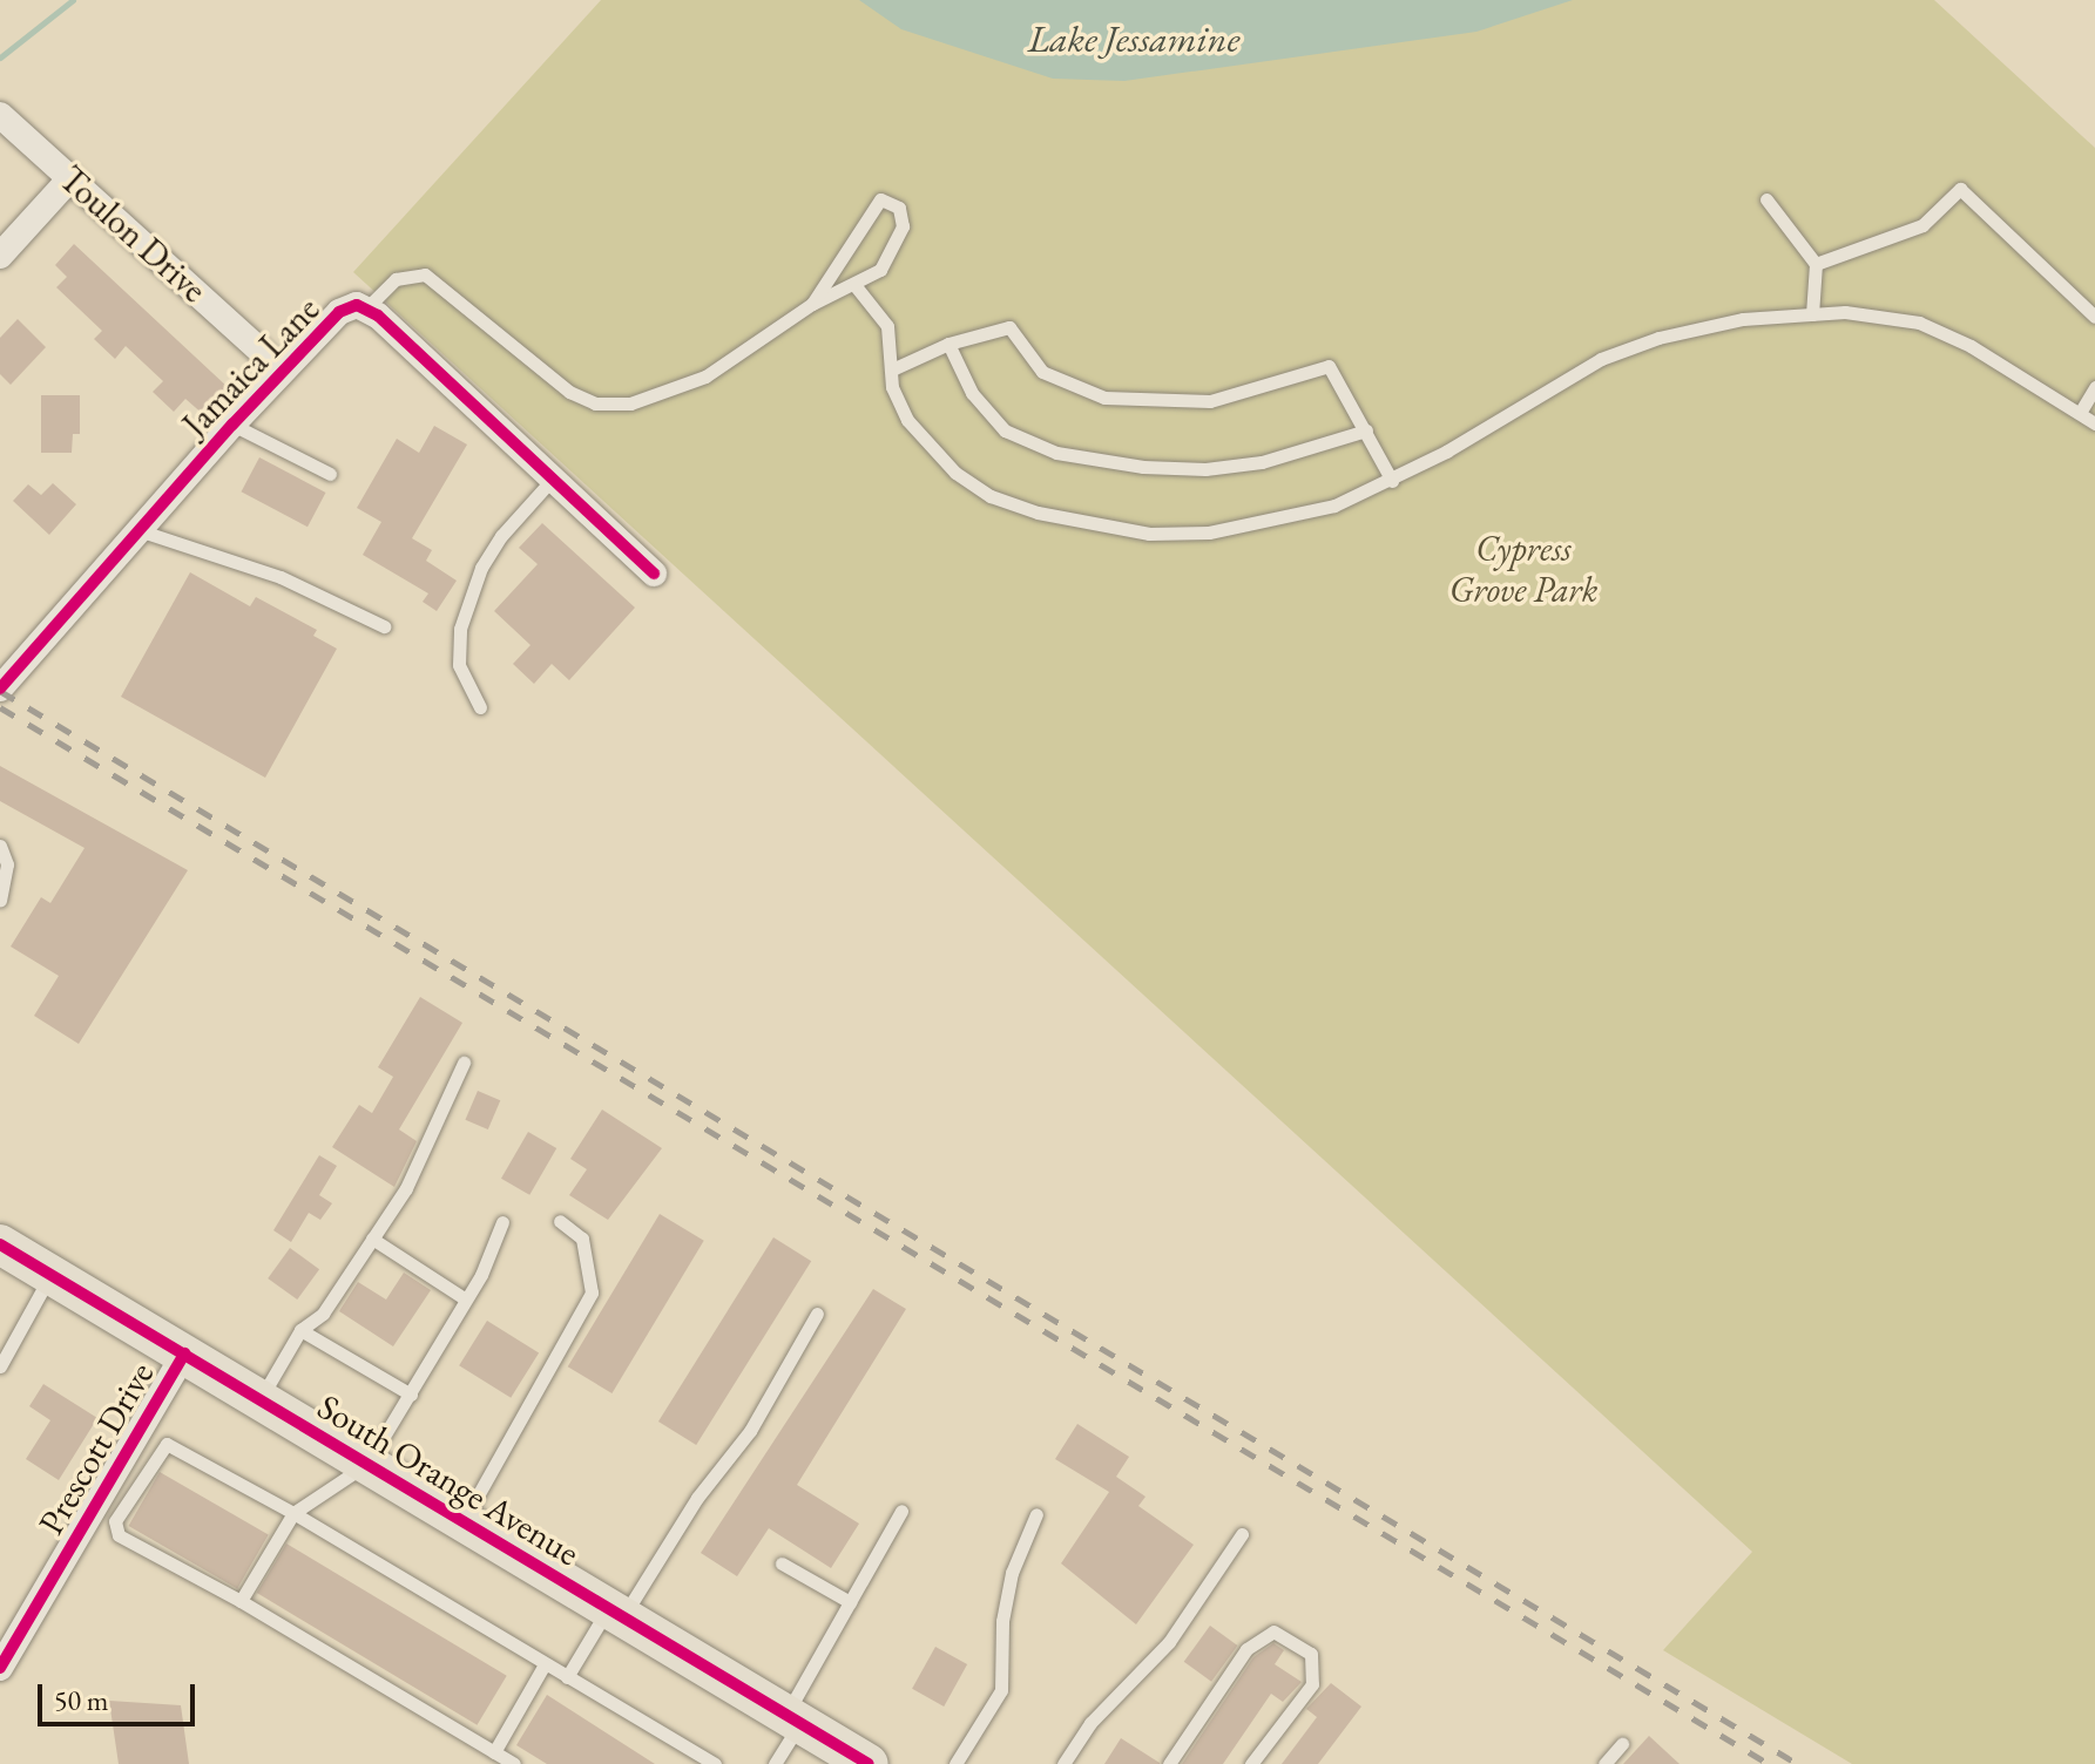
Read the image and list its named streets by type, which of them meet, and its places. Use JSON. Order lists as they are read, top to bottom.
{
  "streets": {
    "main road": ["South Orange Avenue"],
    "street": ["Toulon Drive", "Jamaica Lane", "Prescott Drive"]
  },
  "crossings": [
    ["Prescott Drive", "South Orange Avenue"]
  ],
  "water": ["Lake Jessamine"],
  "parks": ["Cypress Grove Park"],
  "scale_bar": "50 m"
}
